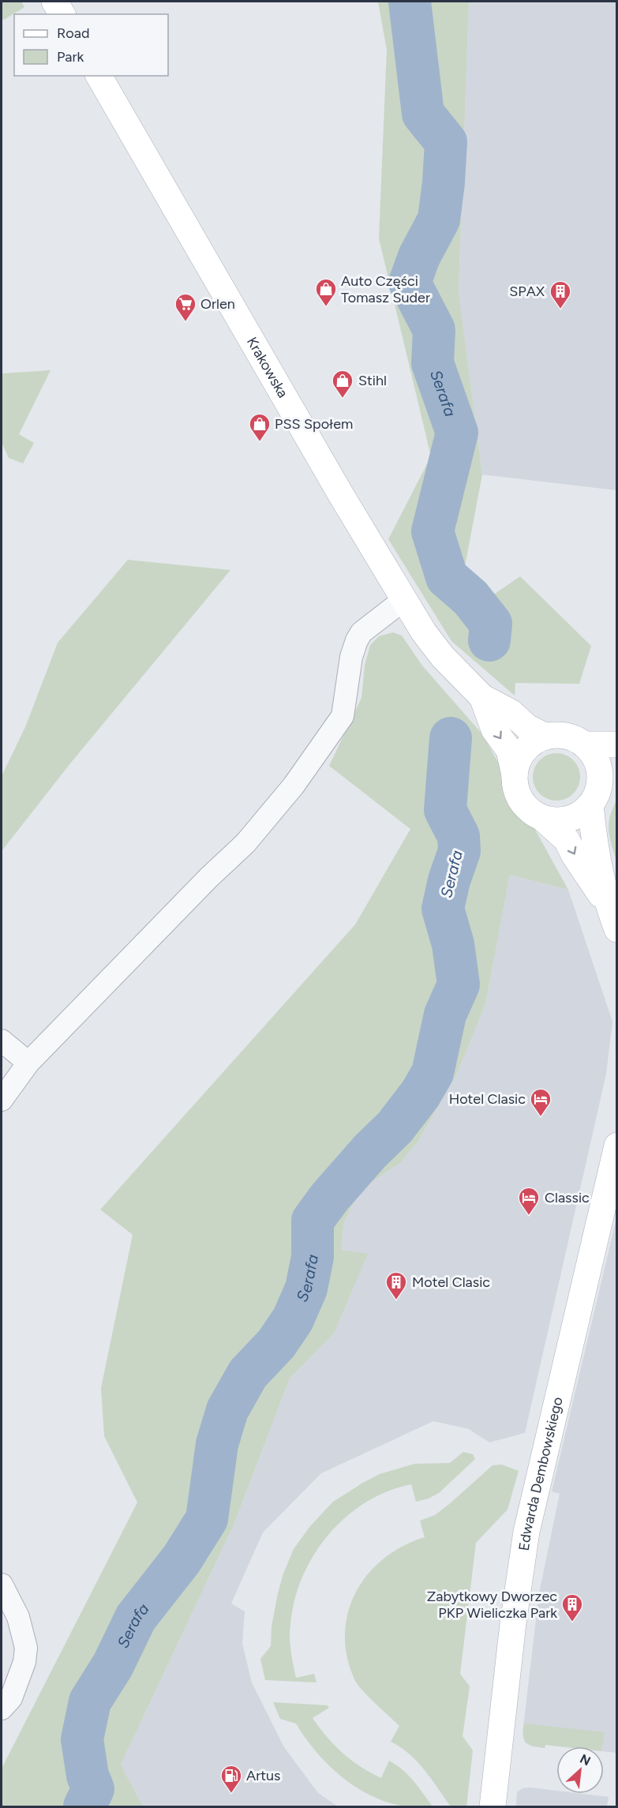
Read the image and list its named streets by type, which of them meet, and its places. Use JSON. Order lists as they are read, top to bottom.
{
  "streets": {
    "main road": ["Krakowska", "Edwarda Dembowskiego"]
  },
  "water": ["Serafa"],
  "places": {
    "shop": ["Auto Części Tomasz Suder", "Stihl", "PSS Społem"],
    "building": ["SPAX", "Motel Clasic", "Zabytkowy Dworzec PKP Wieliczka Park"],
    "supermarket": ["Orlen"],
    "hotel": ["Hotel Clasic", "Classic"],
    "fuel station": ["Artus"]
  },
  "legend": ["Road", "Park"],
  "north": "top right"
}
